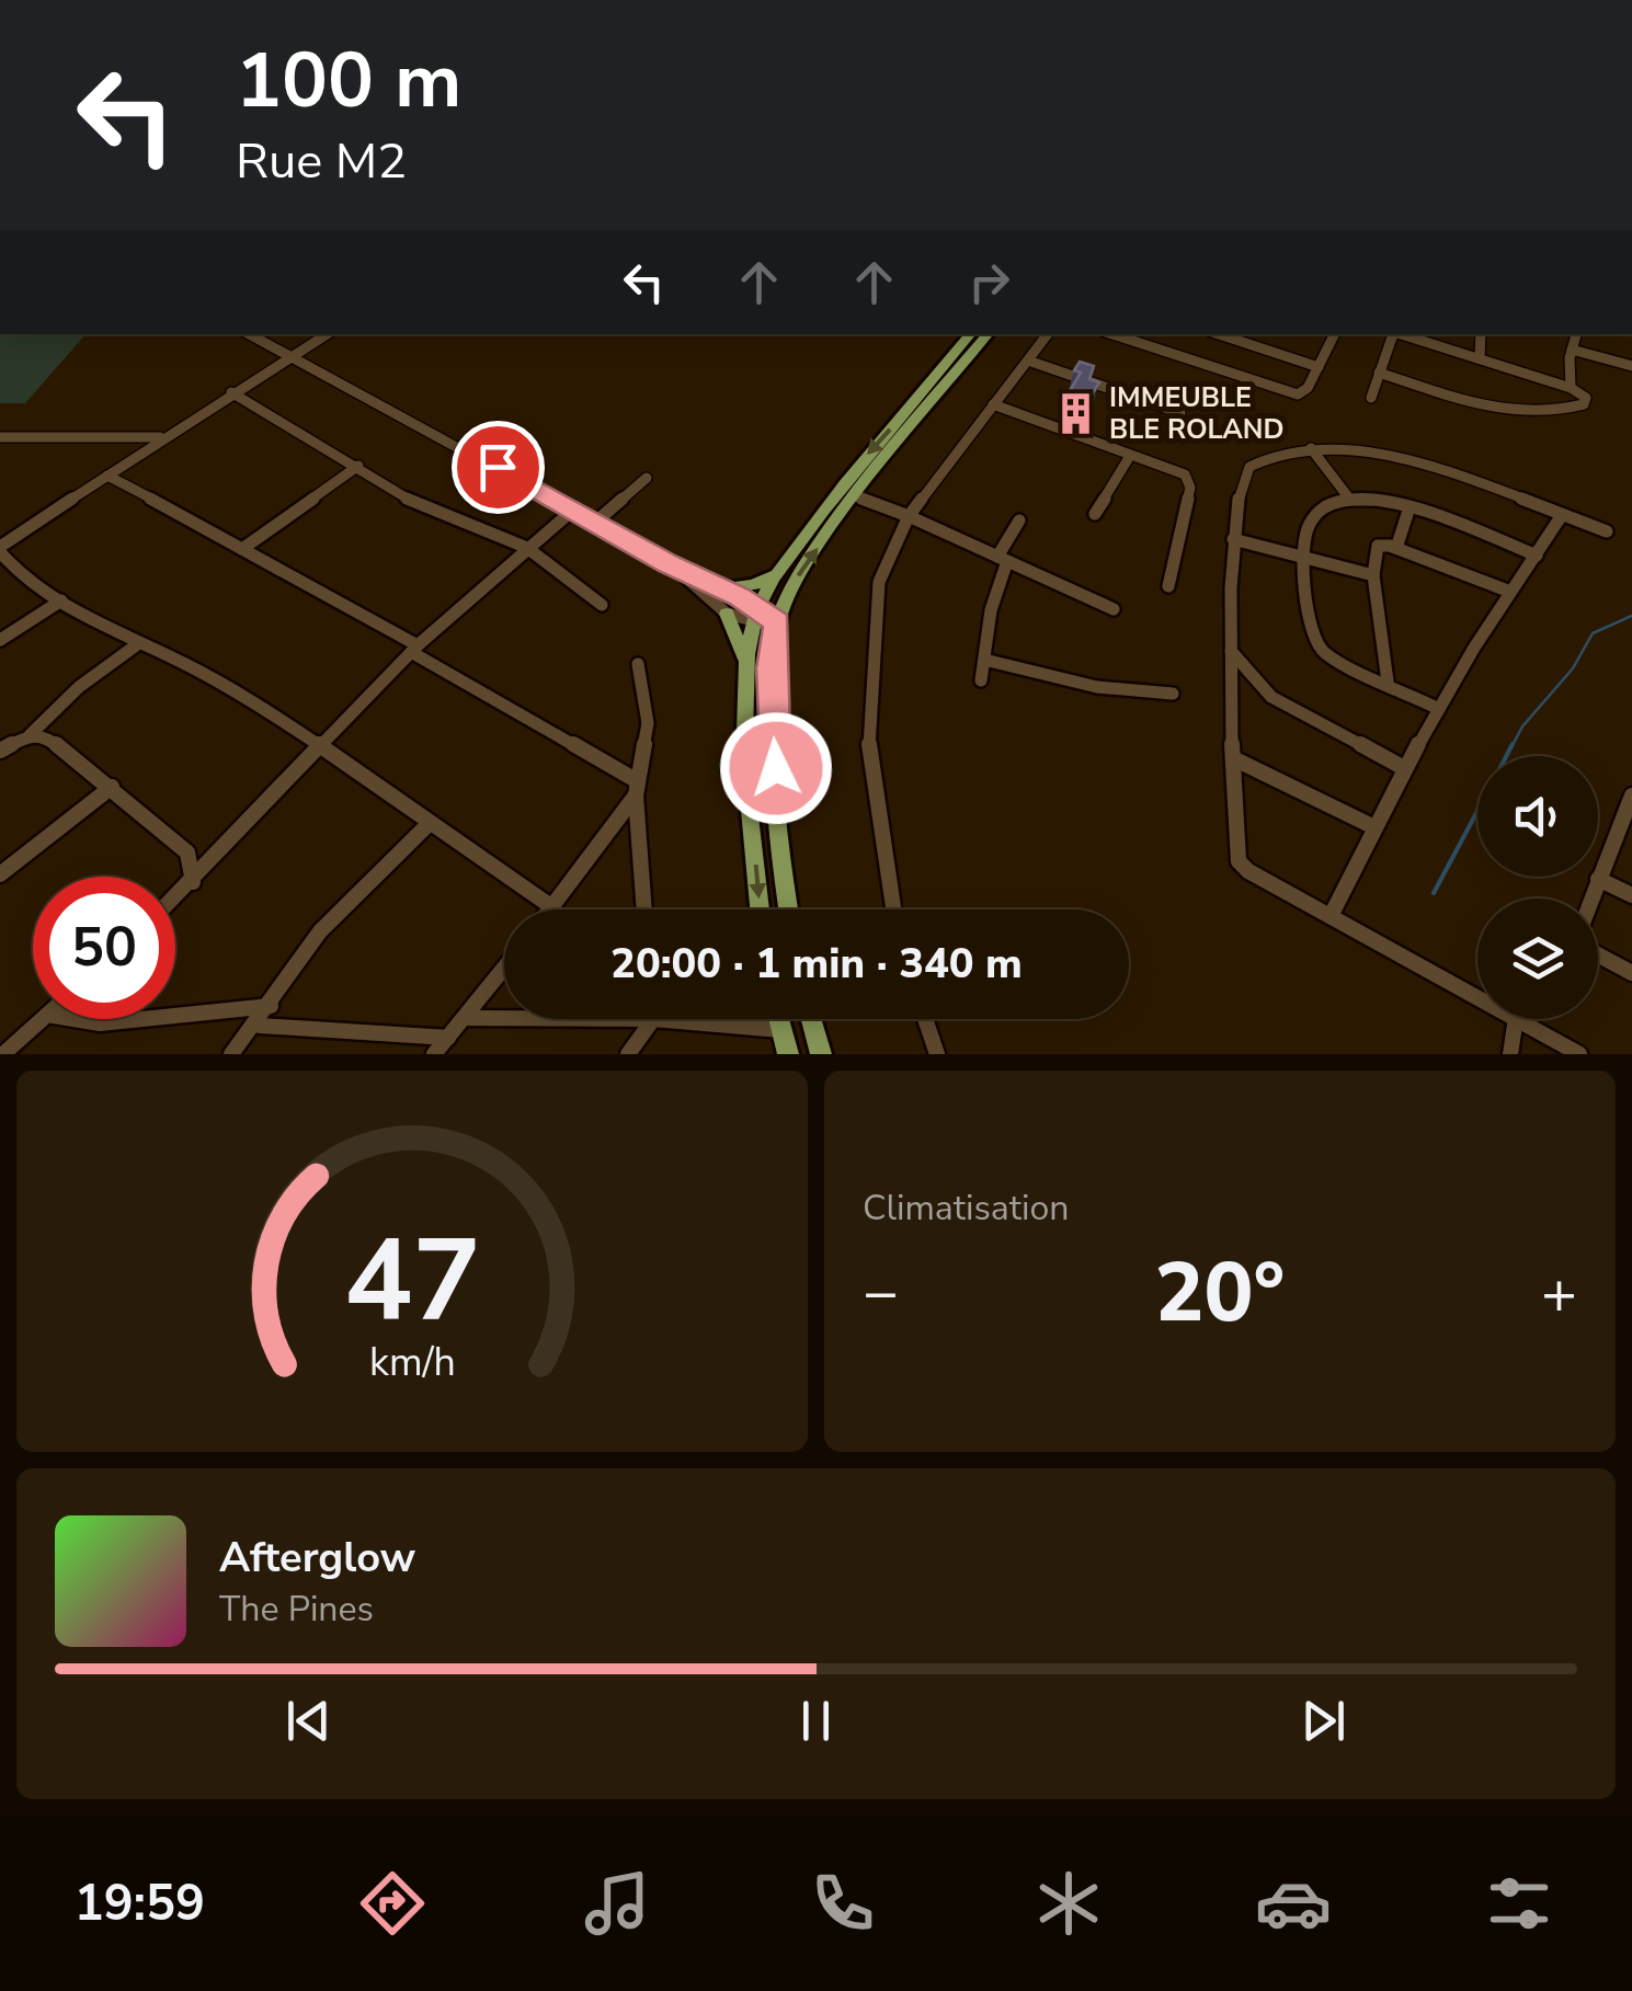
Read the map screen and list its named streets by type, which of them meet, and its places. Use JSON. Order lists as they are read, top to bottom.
{
  "places": {
    "building": ["IMMEUBLE BLE ROLAND"]
  },
  "page": {
    "turn": ["100 m", "Rue M2"],
    "limit": "50",
    "trip": "20:00 · 1 min · 340 m",
    "tile": "Climatisation",
    "heat": ["−", "20°", "+"],
    "song": ["Afterglow", "The Pines"],
    "tabs": "19:59",
    "gauge": ["47", "km/h"]
  }
}
